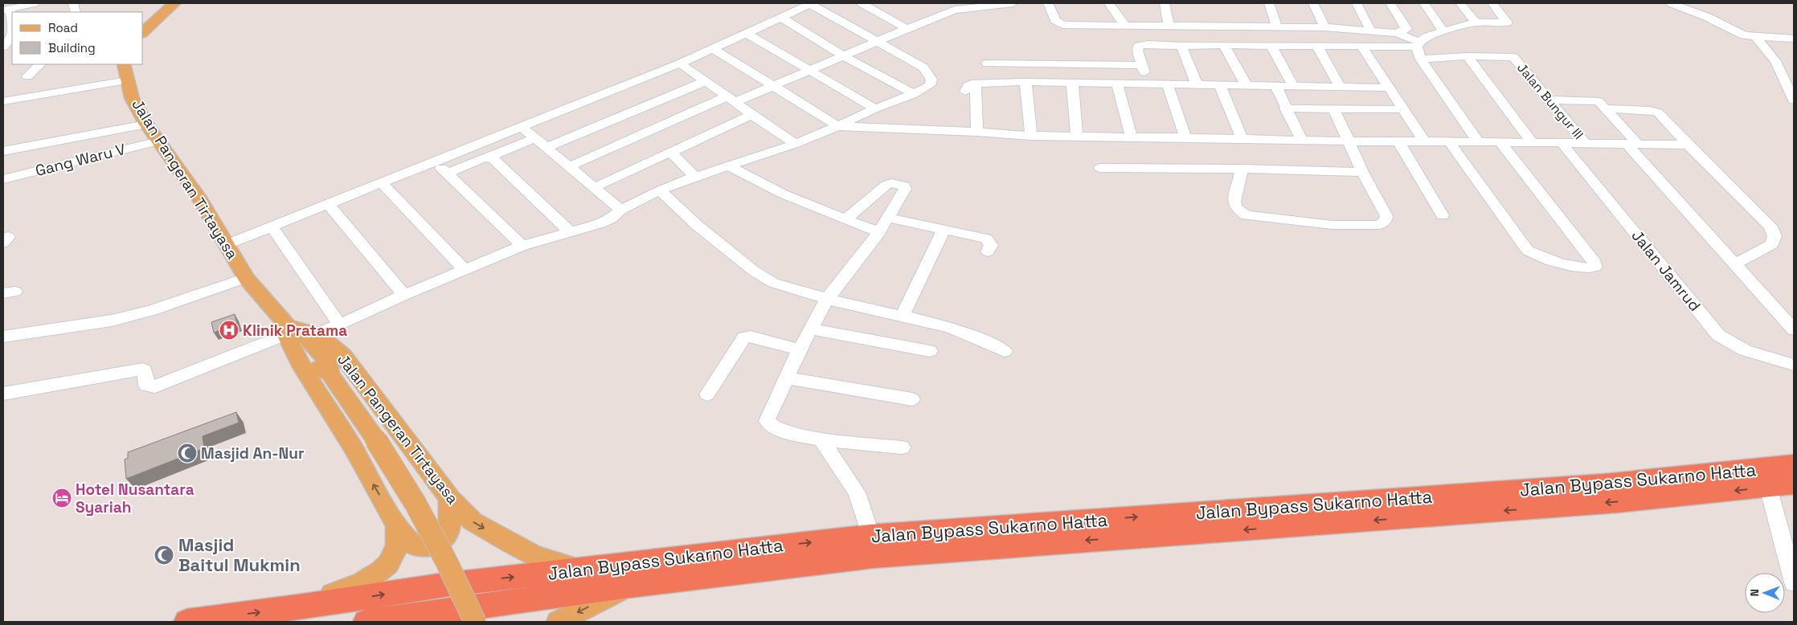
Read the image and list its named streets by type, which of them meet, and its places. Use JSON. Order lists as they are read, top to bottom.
{
  "streets": {
    "highway": ["Jalan Bypass Sukarno Hatta"],
    "main road": ["Jalan Pangeran Tirtayasa"],
    "street": ["Jalan Bungur III", "Gang Waru V", "Jalan Jamrud"]
  },
  "crossings": [
    ["Gang Waru V", "Jalan Pangeran Tirtayasa"],
    ["Jalan Pangeran Tirtayasa", "Jalan Bypass Sukarno Hatta"]
  ],
  "places": {
    "hospital": ["Klinik Pratama"],
    "mosque": ["Masjid An-Nur", "Masjid Baitul Mukmin"],
    "hotel": ["Hotel Nusantara Syariah"]
  },
  "legend": ["Road", "Building"],
  "north": "left"
}
